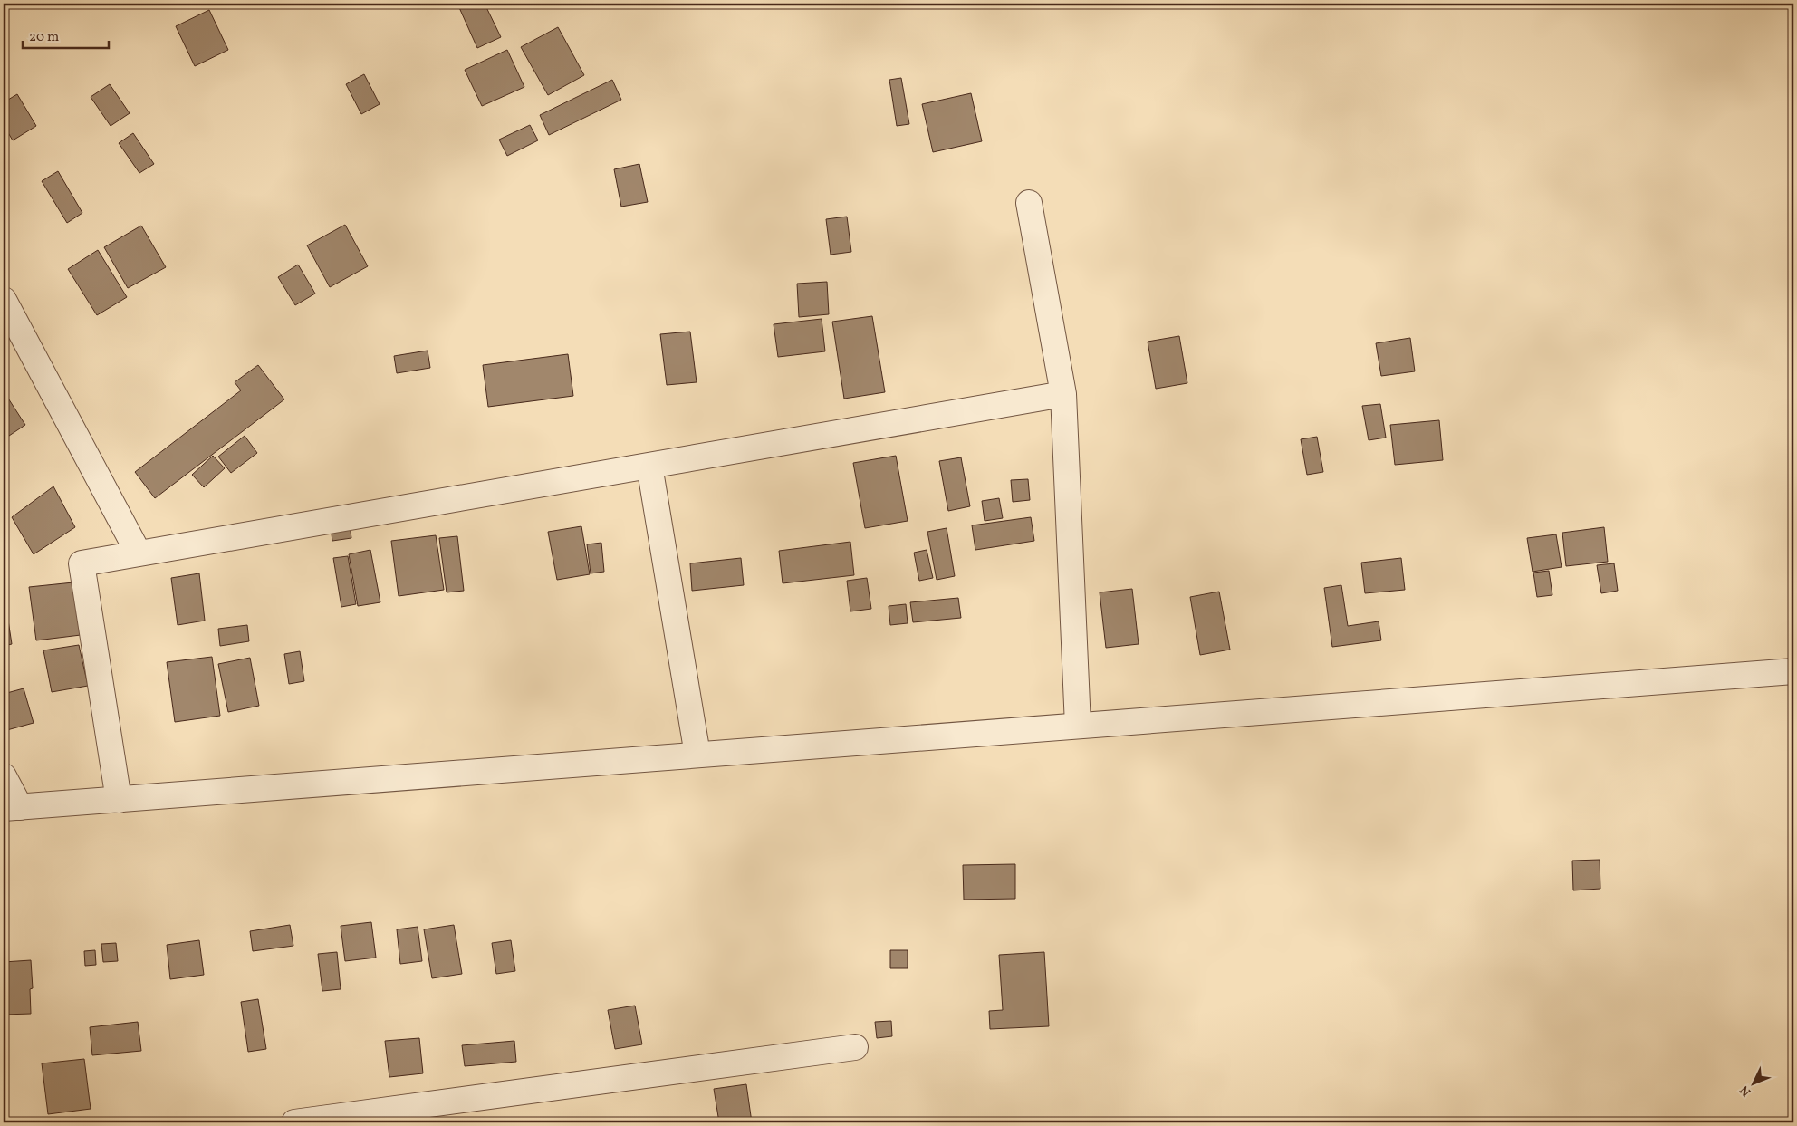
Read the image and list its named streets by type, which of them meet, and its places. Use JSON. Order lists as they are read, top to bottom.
{
  "scale_bar": "20 m",
  "north": "bottom left"
}
